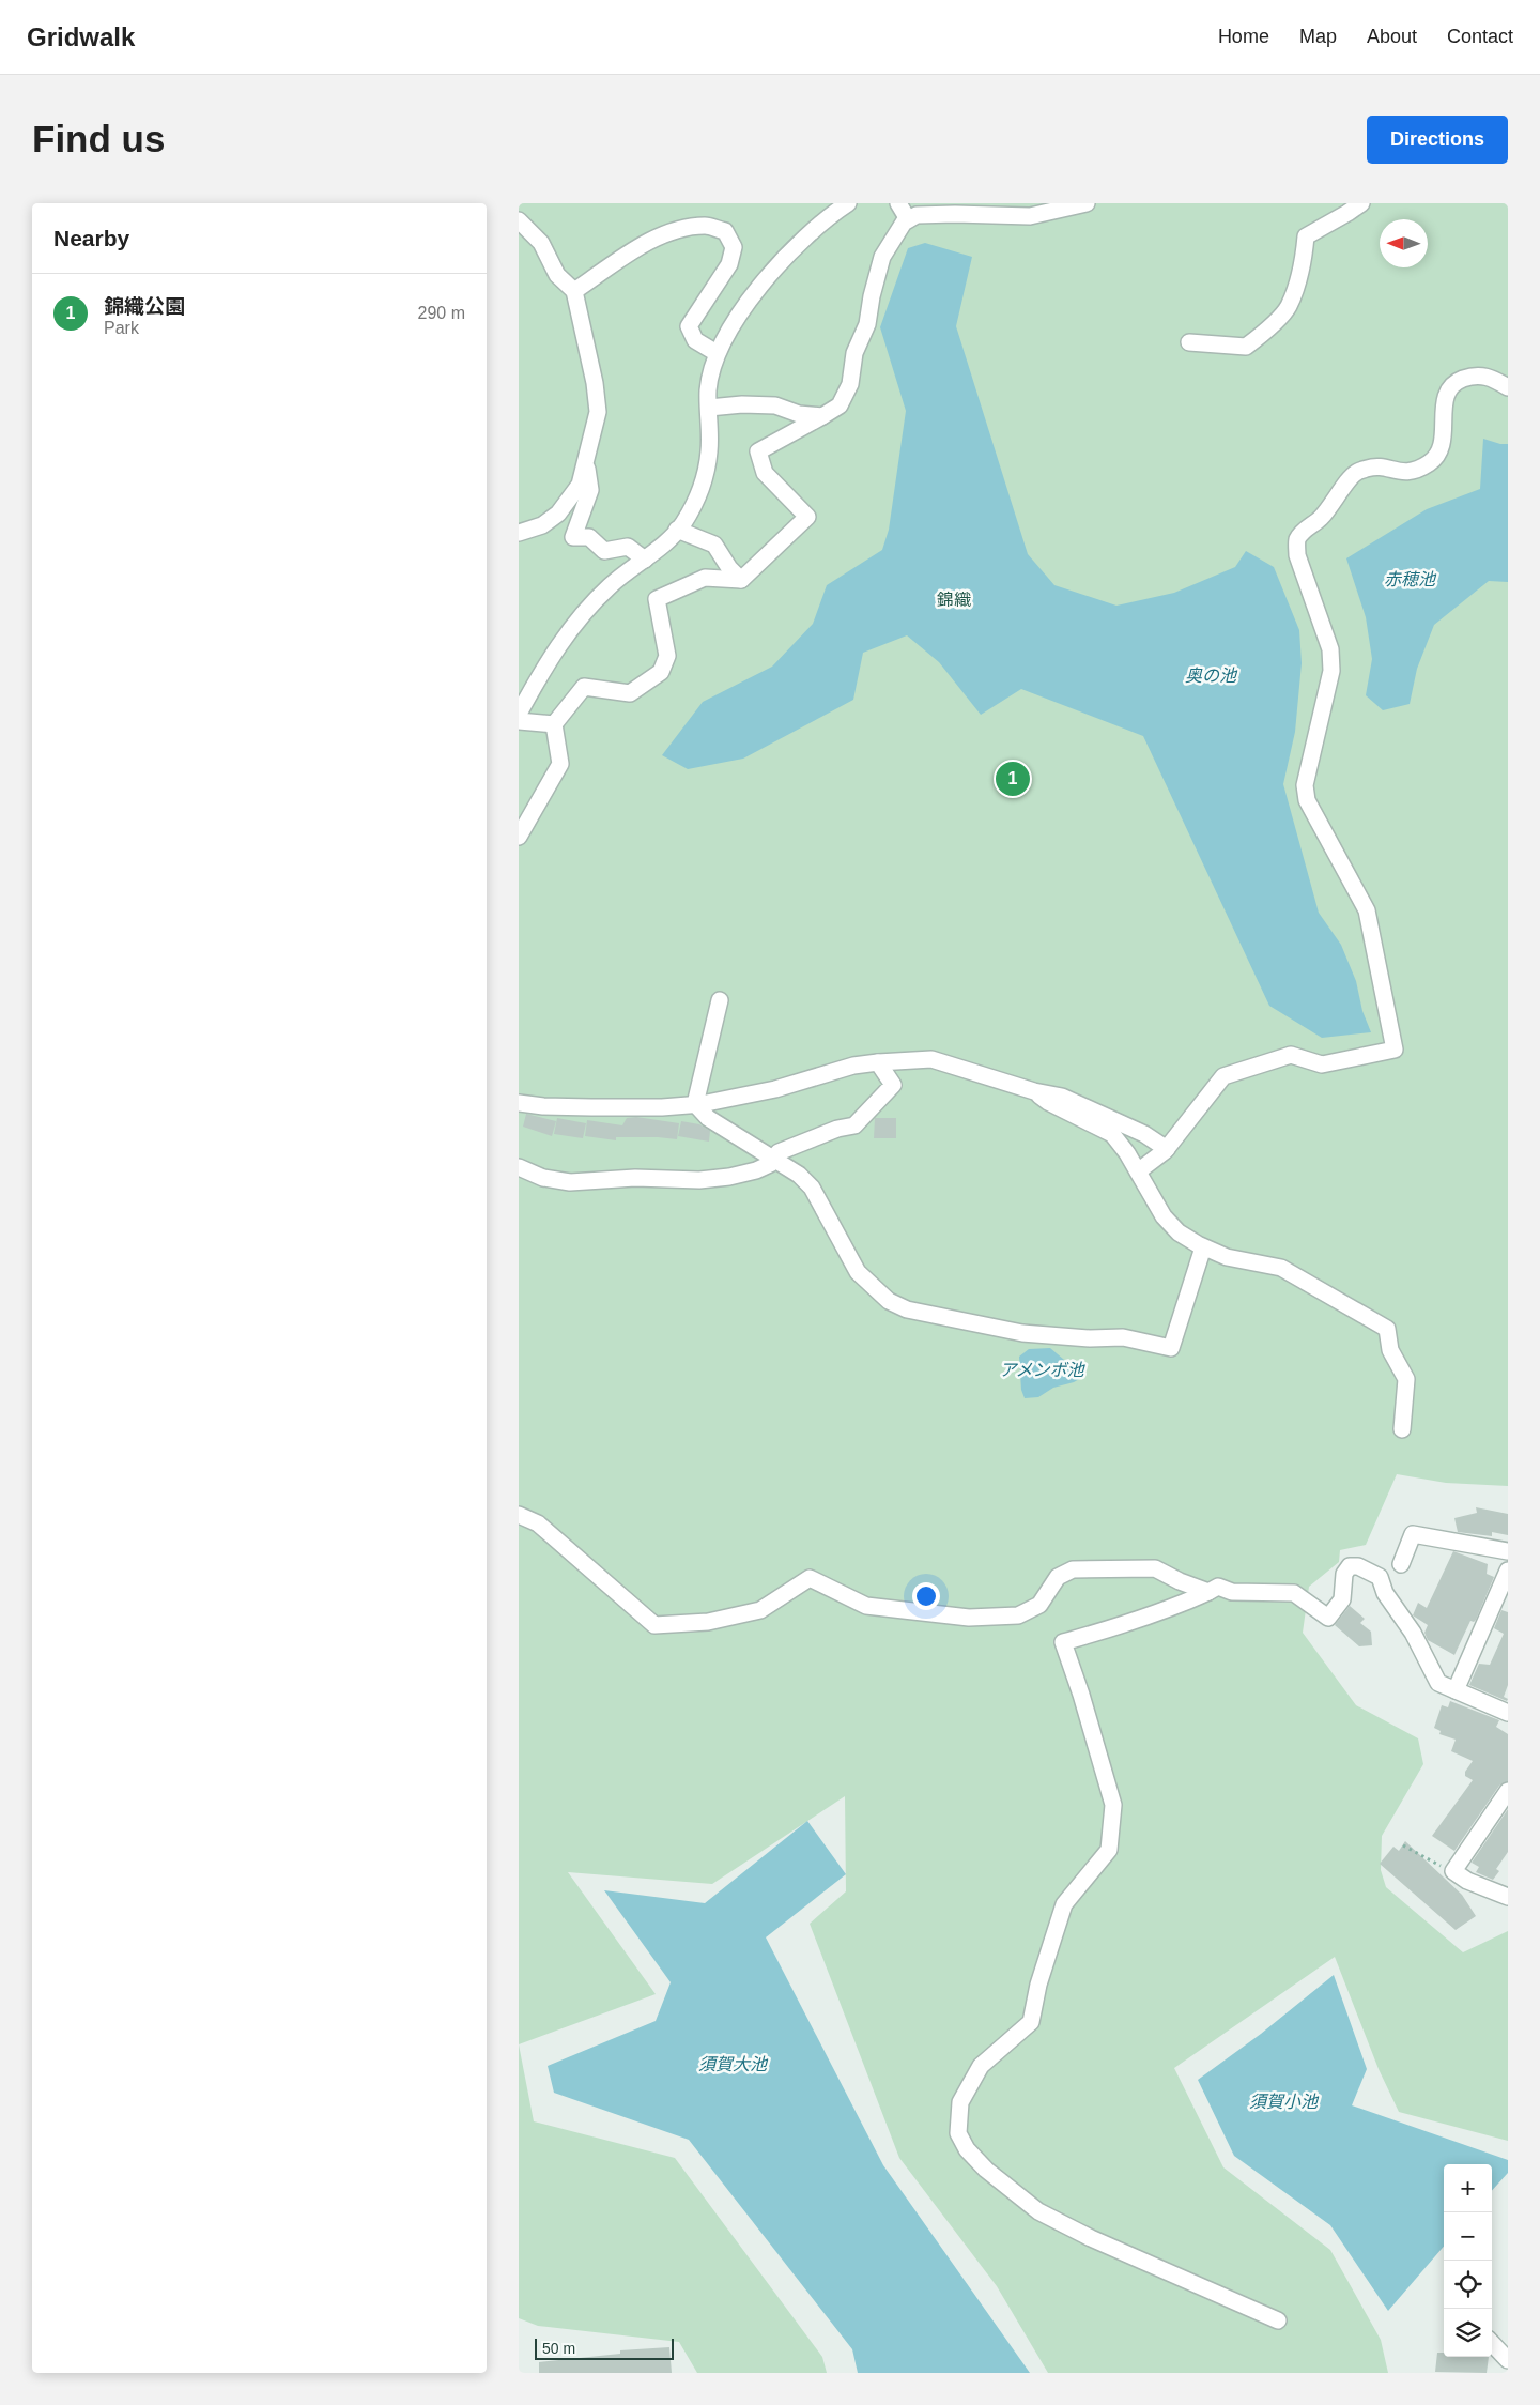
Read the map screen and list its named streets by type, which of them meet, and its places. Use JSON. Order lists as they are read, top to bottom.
{
  "districts": ["錦織"],
  "water": [
    "赤穂池",
    "奥の池",
    "アメンボ池",
    "須賀大池",
    "須賀小池"
  ],
  "scale_bar": "50 m",
  "north": "left",
  "page": {
    "header": "Gridwalk",
    "nav": [
      "Home",
      "Map",
      "About",
      "Contact"
    ],
    "buttons": "Directions",
    "title": "Find us",
    "heading": "Nearby",
    "list": [
      {
        "mark": "1",
        "name": "錦織公園",
        "note": "Park",
        "value": "290 m"
      }
    ],
    "pins": "1",
    "map_buttons": ["+", "−"],
    "scale": "50 m"
  }
}
